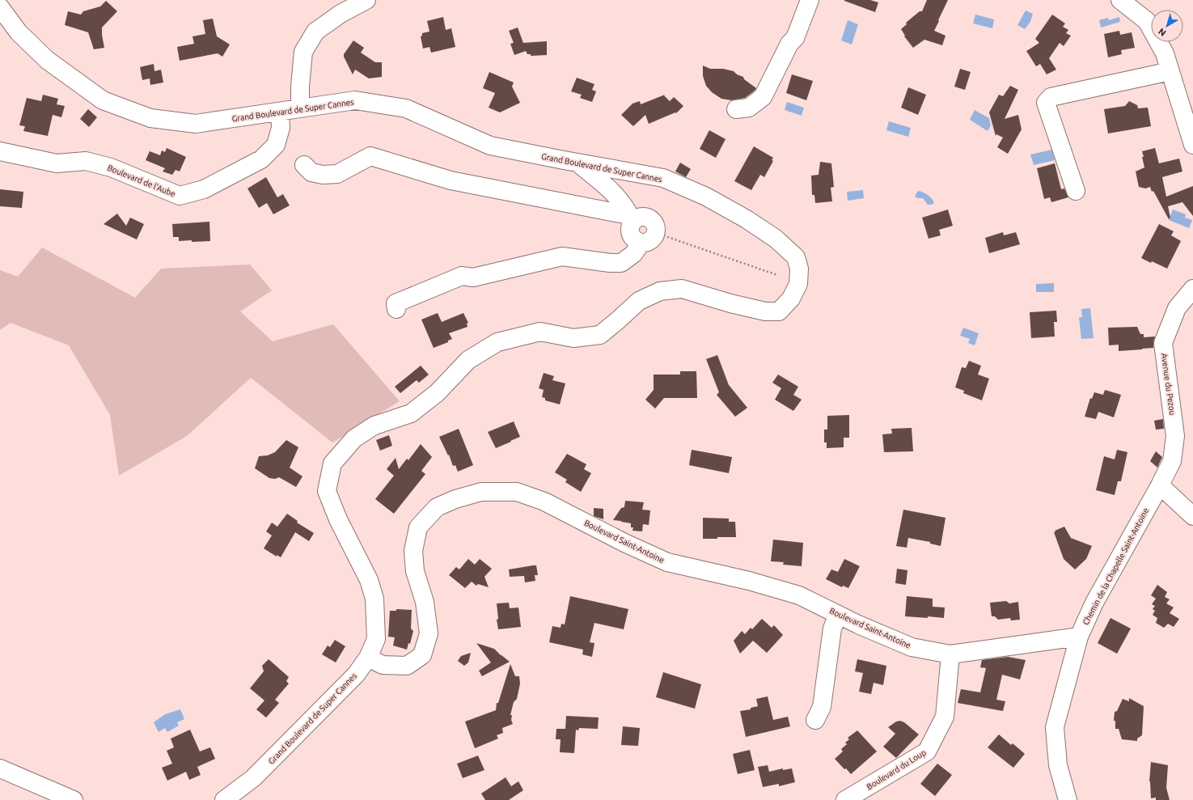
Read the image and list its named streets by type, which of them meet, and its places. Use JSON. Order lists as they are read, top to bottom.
{
  "streets": {
    "street": [
      "Grand Boulevard de Super Cannes",
      "Boulevard de l'Aube",
      "Avenue du Pezou",
      "Boulevard Saint-Antoine",
      "Chemin de la Chapelle Saint-Antoine",
      "Boulevard du Loup"
    ]
  },
  "crossings": [
    ["Grand Boulevard de Super Cannes", "Boulevard de l'Aube"],
    ["Grand Boulevard de Super Cannes", "Boulevard Saint-Antoine"],
    ["Avenue du Pezou", "Chemin de la Chapelle Saint-Antoine"],
    ["Boulevard Saint-Antoine", "Chemin de la Chapelle Saint-Antoine"],
    ["Boulevard Saint-Antoine", "Boulevard du Loup"]
  ],
  "north": "bottom left"
}
